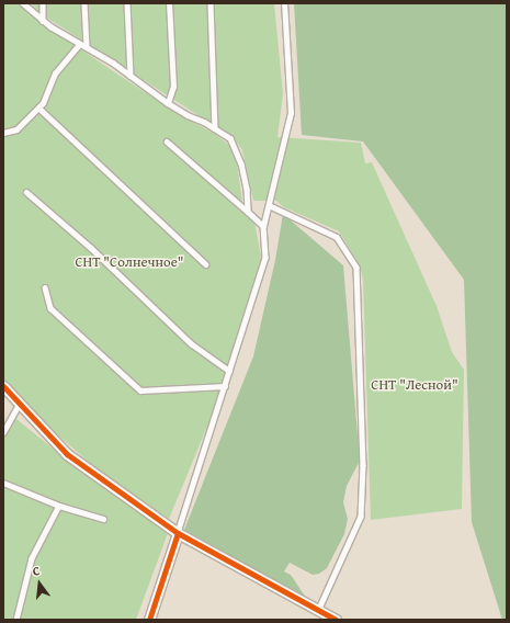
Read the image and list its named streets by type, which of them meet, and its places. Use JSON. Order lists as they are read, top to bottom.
{
  "parks": ["СНТ \"Солнечное\"", "СНТ \"Лесной\""],
  "north": "top"
}
